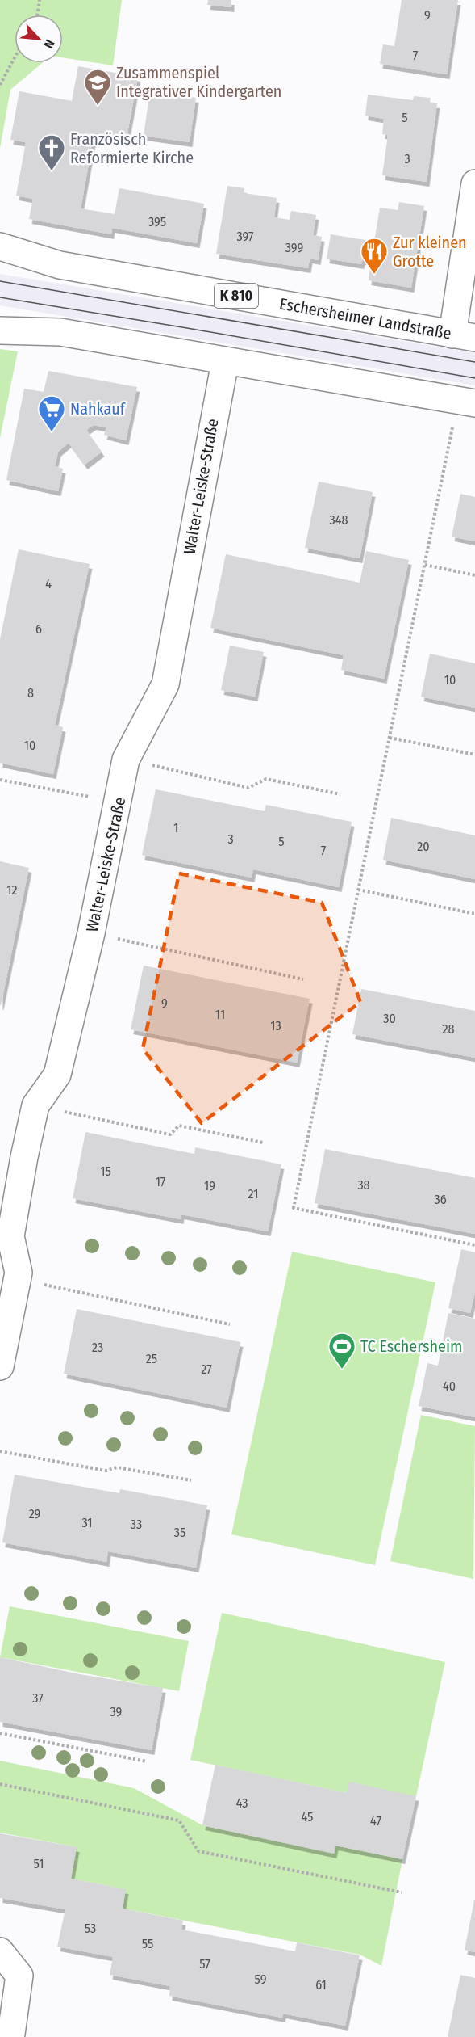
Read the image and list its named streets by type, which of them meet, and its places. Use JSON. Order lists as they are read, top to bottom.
{
  "streets": {
    "street": ["K 810", "Eschersheimer Landstraße", "Walter-Leiske-Straße"]
  },
  "places": {
    "school or university": ["Zusammenspiel Integrativer Kindergarten"],
    "church": ["Französisch Reformierte Kirche"],
    "restaurant": ["Zur kleinen Grotte"],
    "supermarket": ["Nahkauf"],
    "sports": ["TC Eschersheim"]
  },
  "house_numbers": [
    "9",
    "7",
    "5",
    "3",
    "395",
    "397",
    "399",
    "348",
    "4",
    "6",
    "10",
    "8",
    "10",
    "1",
    "3",
    "5",
    "20",
    "7",
    "12",
    "9",
    "11",
    "30",
    "13",
    "28",
    "15",
    "17",
    "38",
    "19",
    "21",
    "36",
    "23",
    "25",
    "27",
    "40",
    "29",
    "31",
    "33",
    "35",
    "37",
    "39",
    "43",
    "45",
    "47",
    "51",
    "53",
    "55",
    "57",
    "59",
    "61"
  ],
  "north": "bottom right"
}
